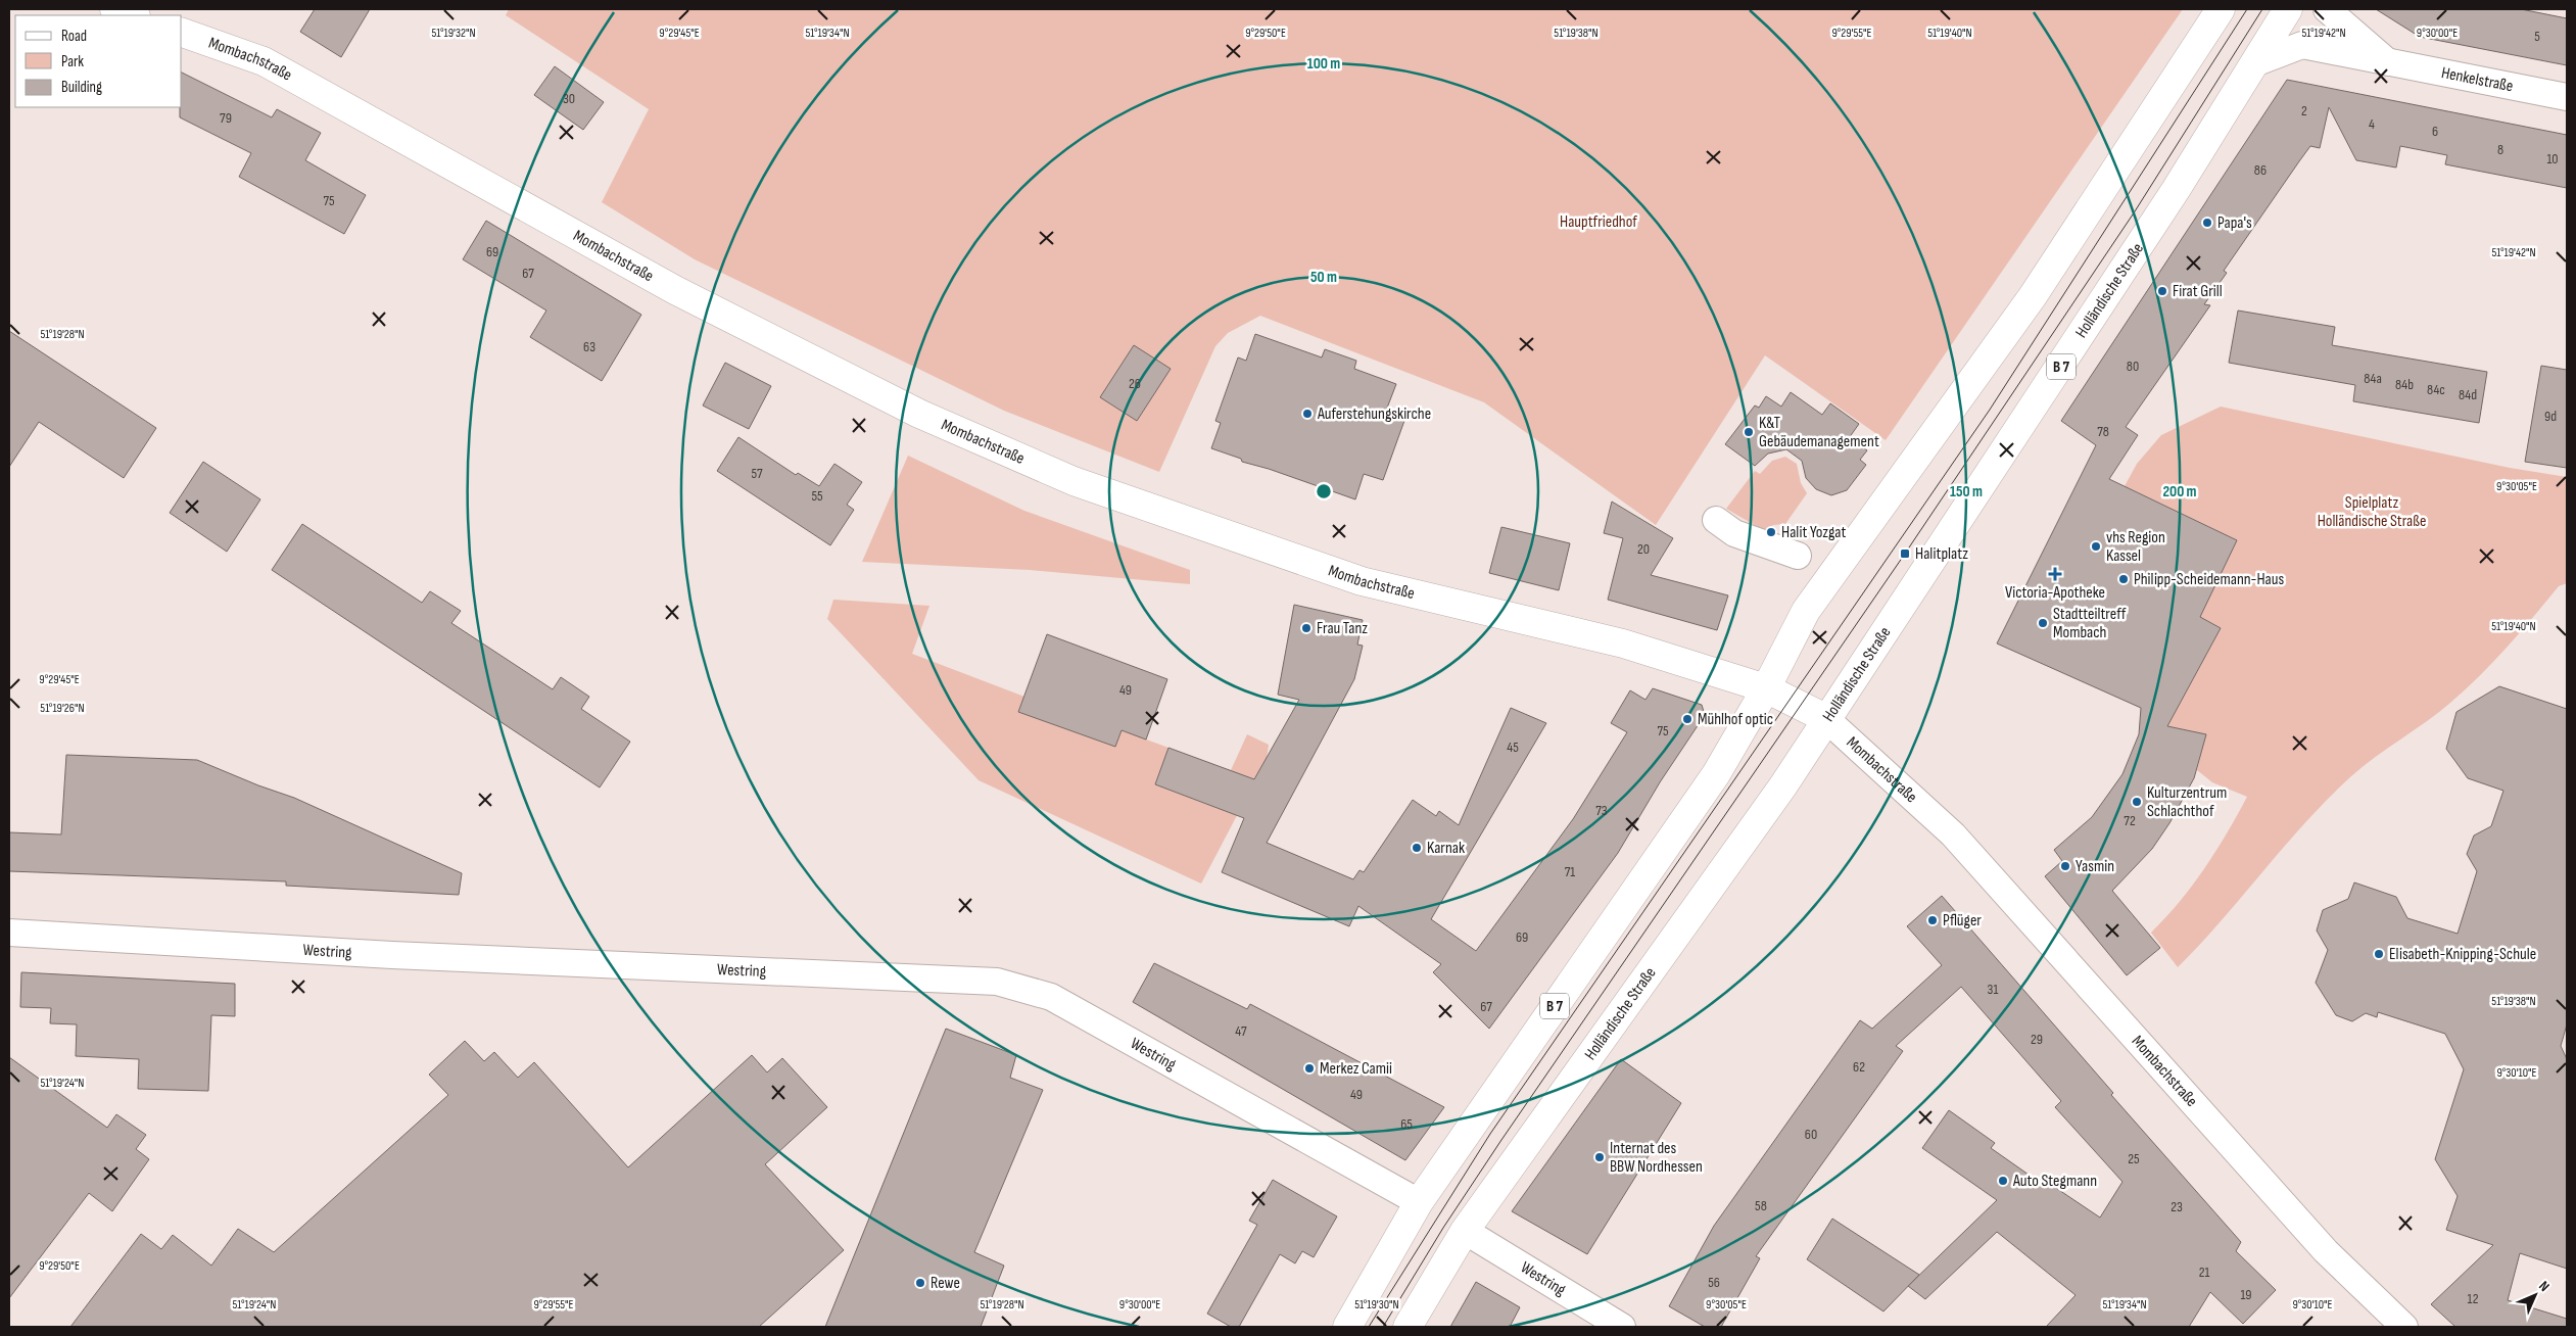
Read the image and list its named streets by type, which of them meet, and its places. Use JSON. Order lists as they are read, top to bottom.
{
  "streets": {
    "main road": ["Mombachstraße", "Holländische Straße", "B 7"],
    "street": ["Henkelstraße", "Westring"]
  },
  "crossings": [
    ["Mombachstraße", "Holländische Straße"],
    ["Mombachstraße", "B 7"],
    ["Henkelstraße", "Holländische Straße"],
    ["Holländische Straße", "Westring"],
    ["B 7", "Westring"]
  ],
  "parks": ["Hauptfriedhof", "Spielplatz Holländische Straße"],
  "places": {
    "other": [
      "Papa's",
      "Firat Grill",
      "Auferstehungskirche",
      "K&T Gebäudemanagement",
      "Halit Yozgat",
      "vhs Region Kassel",
      "Philipp-Scheidemann-Haus",
      "Stadtteiltreff Mombach",
      "Frau Tanz",
      "Mühlhof optic",
      "Kulturzentrum Schlachthof",
      "Karnak",
      "Yasmin",
      "Pflüger",
      "Elisabeth-Knipping-Schule",
      "Merkez Camii",
      "Internat des BBW Nordhessen",
      "Auto Stegmann",
      "Rewe"
    ],
    "transit": ["Halitplatz"],
    "health": ["Victoria-Apotheke"]
  },
  "house_numbers": [
    "5",
    "30",
    "2",
    "79",
    "4",
    "6",
    "8",
    "10",
    "86",
    "75",
    "69",
    "67",
    "63",
    "80",
    "84a",
    "26",
    "84b",
    "84c",
    "84d",
    "9d",
    "78",
    "57",
    "55",
    "20",
    "49",
    "75",
    "45",
    "73",
    "72",
    "71",
    "69",
    "31",
    "67",
    "47",
    "29",
    "62",
    "49",
    "65",
    "60",
    "25",
    "58",
    "23",
    "21",
    "56",
    "19",
    "12"
  ],
  "legend": ["Road", "Park", "Building"],
  "north": "top right",
  "coordinates": [
    "51°19'32\"N",
    "9°29'45\"E",
    "51°19'34\"N",
    "9°29'50\"E",
    "51°19'38\"N",
    "9°29'55\"E",
    "51°19'40\"N",
    "51°19'42\"N",
    "9°30'00\"E",
    "51°19'28\"N",
    "9°30'05\"E",
    "51°19'26\"N",
    "9°30'10\"E",
    "51°19'24\"N",
    "51°19'30\"N"
  ],
  "rings": [
    "100 m",
    "50 m",
    "150 m",
    "200 m"
  ]
}
